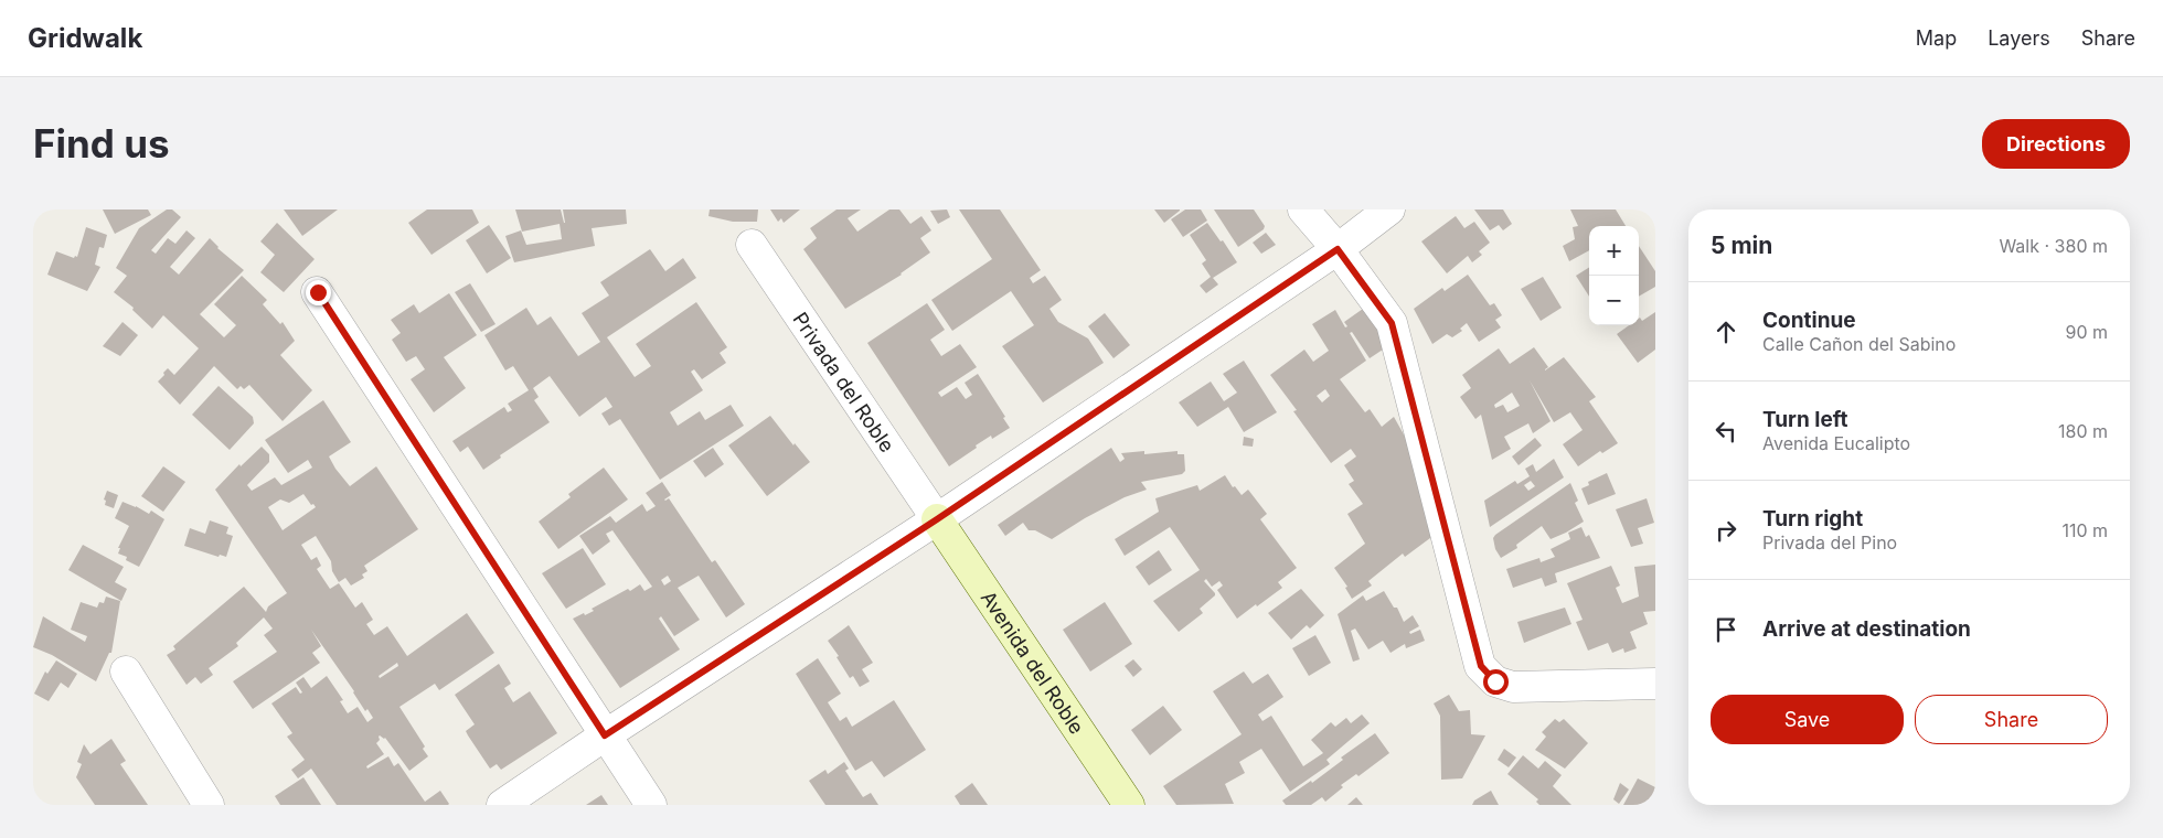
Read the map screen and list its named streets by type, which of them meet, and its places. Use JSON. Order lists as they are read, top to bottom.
{
  "streets": {
    "street": ["Privada del Roble", "Avenida del Roble"]
  },
  "crossings": [
    ["Privada del Roble", "Avenida del Roble"]
  ],
  "page": {
    "header": "Gridwalk",
    "nav": ["Map", "Layers", "Share"],
    "buttons": [
      "Directions",
      ["Save", "Share"]
    ],
    "title": "Find us",
    "heading": ["5 min", "Walk · 380 m"],
    "map_buttons": ["+", "−"],
    "list": [
      ["Continue", "Calle Cañon del Sabino", "90 m"],
      ["Turn left", "Avenida Eucalipto", "180 m"],
      ["Turn right", "Privada del Pino", "110 m"],
      "Arrive at destination"
    ]
  }
}
